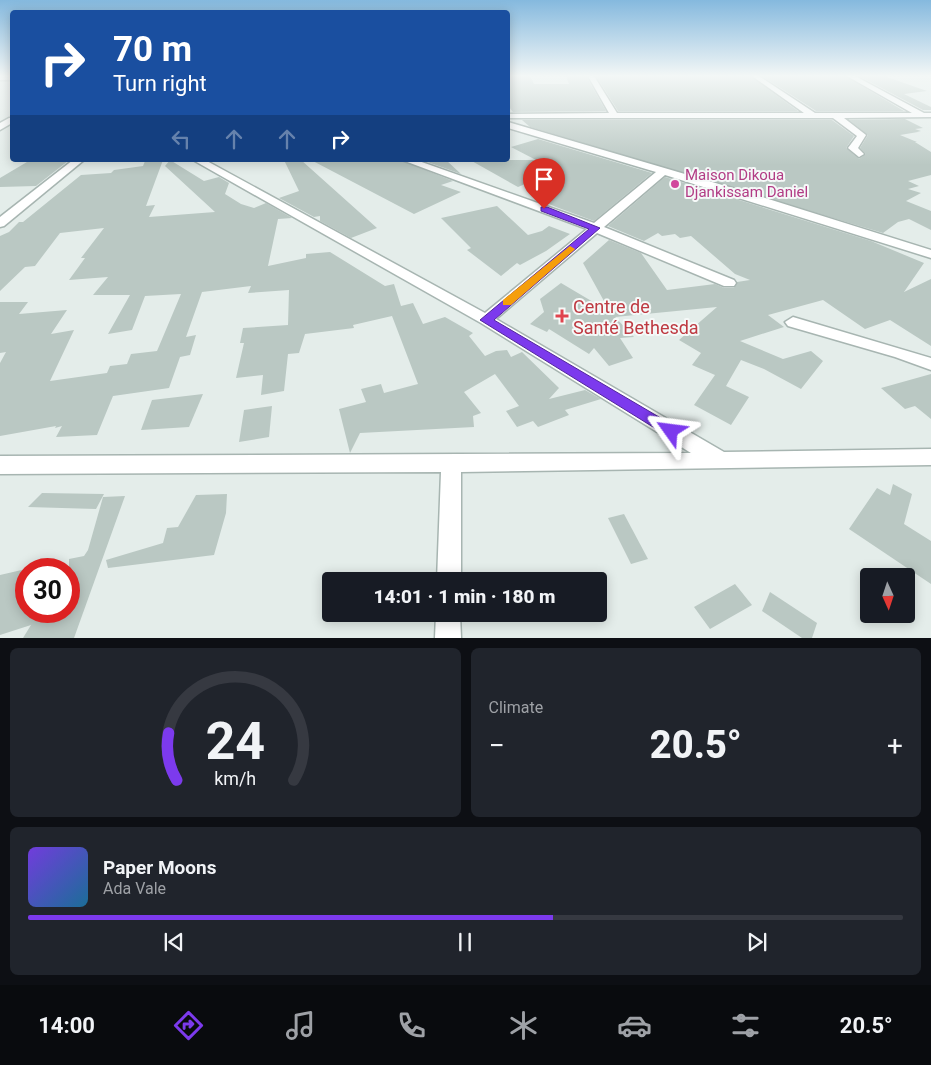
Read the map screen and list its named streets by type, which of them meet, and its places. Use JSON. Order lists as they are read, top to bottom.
{
  "places": {
    "other": ["Maison Dikoua Djankissam Daniel"],
    "health": ["Centre de Santé Bethesda"]
  },
  "north": "bottom",
  "page": {
    "turn": ["70 m", "Turn right"],
    "limit": "30",
    "trip": "14:01 · 1 min · 180 m",
    "tile": "Climate",
    "heat": ["−", "20.5°", "+"],
    "song": ["Paper Moons", "Ada Vale"],
    "tabs": ["14:00", "20.5°"],
    "gauge": ["24", "km/h"]
  }
}
